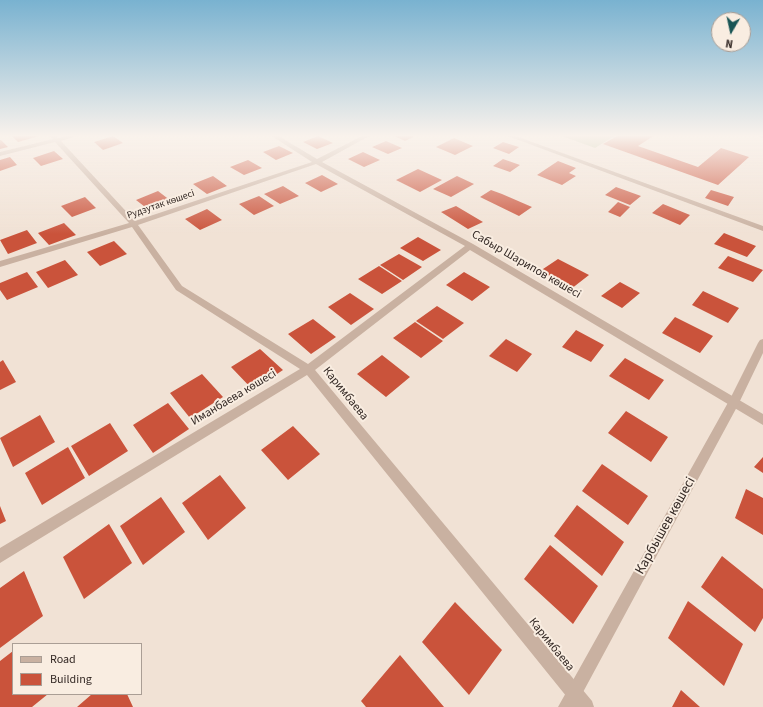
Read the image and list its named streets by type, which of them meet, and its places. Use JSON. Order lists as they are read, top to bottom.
{
  "streets": {
    "street": [
      "Рудзутак көшесі",
      "Сабыр Шарипов көшесі",
      "Каримбаева",
      "Иманбаева көшесі",
      "Карбышев көшесі"
    ]
  },
  "crossings": [
    ["Рудзутак көшесі", "Каримбаева"],
    ["Сабыр Шарипов көшесі", "Иманбаева көшесі"],
    ["Сабыр Шарипов көшесі", "Карбышев көшесі"],
    ["Каримбаева", "Иманбаева көшесі"],
    ["Каримбаева", "Карбышев көшесі"]
  ],
  "legend": ["Road", "Building"],
  "north": "bottom"
}
